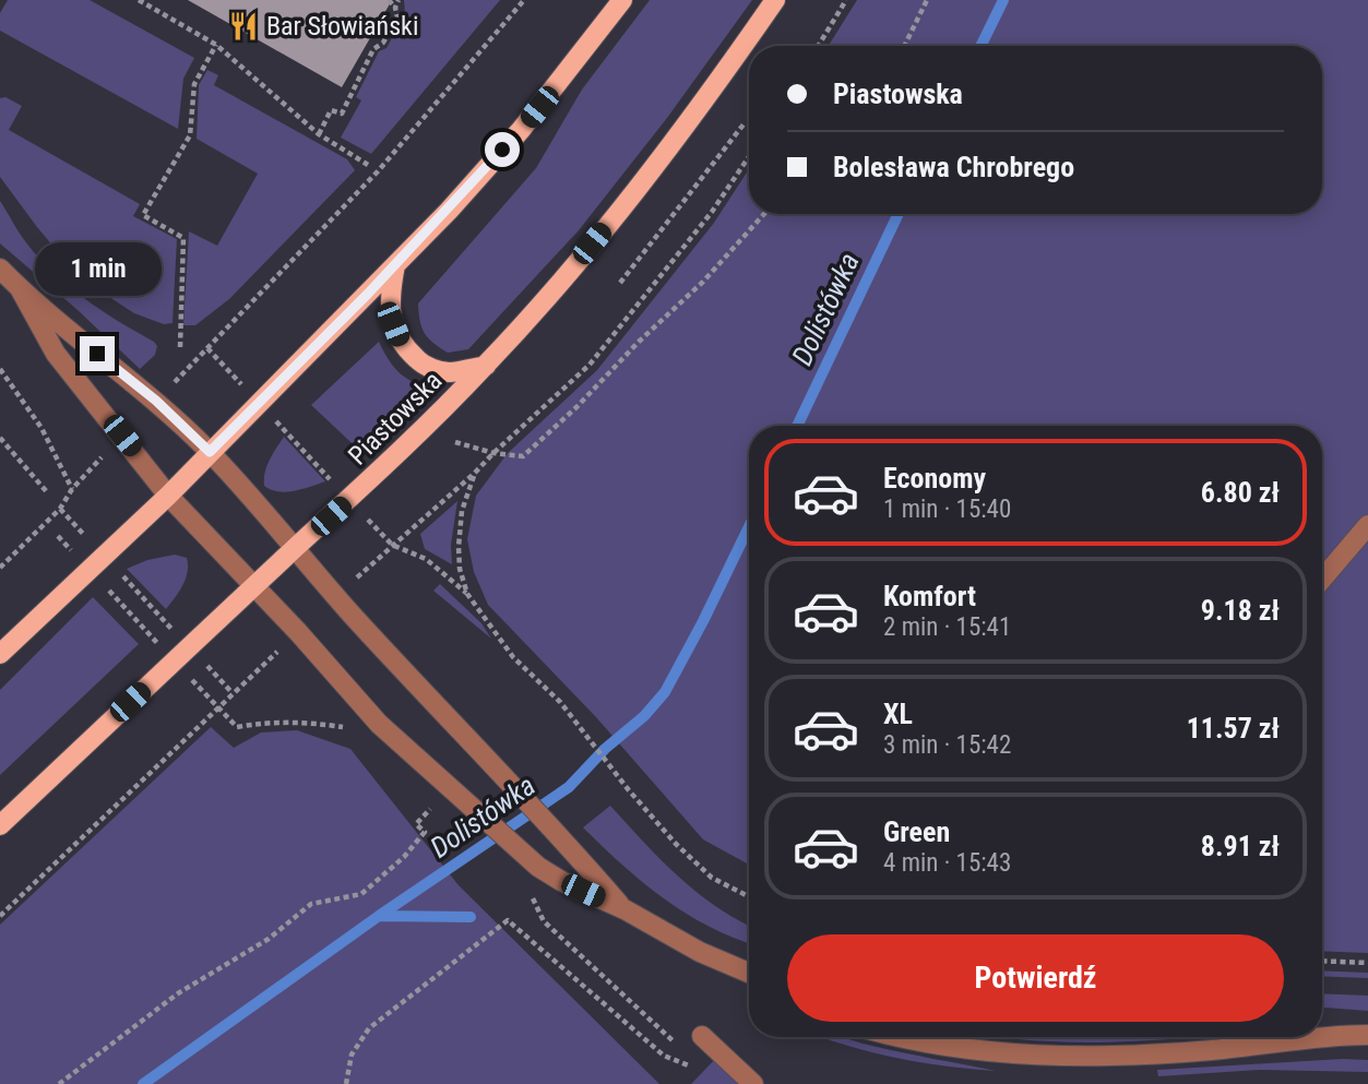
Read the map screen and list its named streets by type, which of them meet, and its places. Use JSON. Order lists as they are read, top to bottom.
{
  "streets": {
    "main road": ["Piastowska"]
  },
  "water": ["Dolistówka"],
  "places": {
    "restaurant": ["Bar Słowiański"]
  },
  "page": {
    "banner": ["Piastowska", "Bolesława Chrobrego"],
    "bubble": "1 min",
    "list": [
      {
        "name": "Economy",
        "note": "1 min · 15:40",
        "value": "6.80 zł"
      },
      {
        "name": "Komfort",
        "note": "2 min · 15:41",
        "value": "9.18 zł"
      },
      {
        "name": "XL",
        "note": "3 min · 15:42",
        "value": "11.57 zł"
      },
      {
        "name": "Green",
        "note": "4 min · 15:43",
        "value": "8.91 zł"
      }
    ],
    "buttons": "Potwierdź"
  }
}
